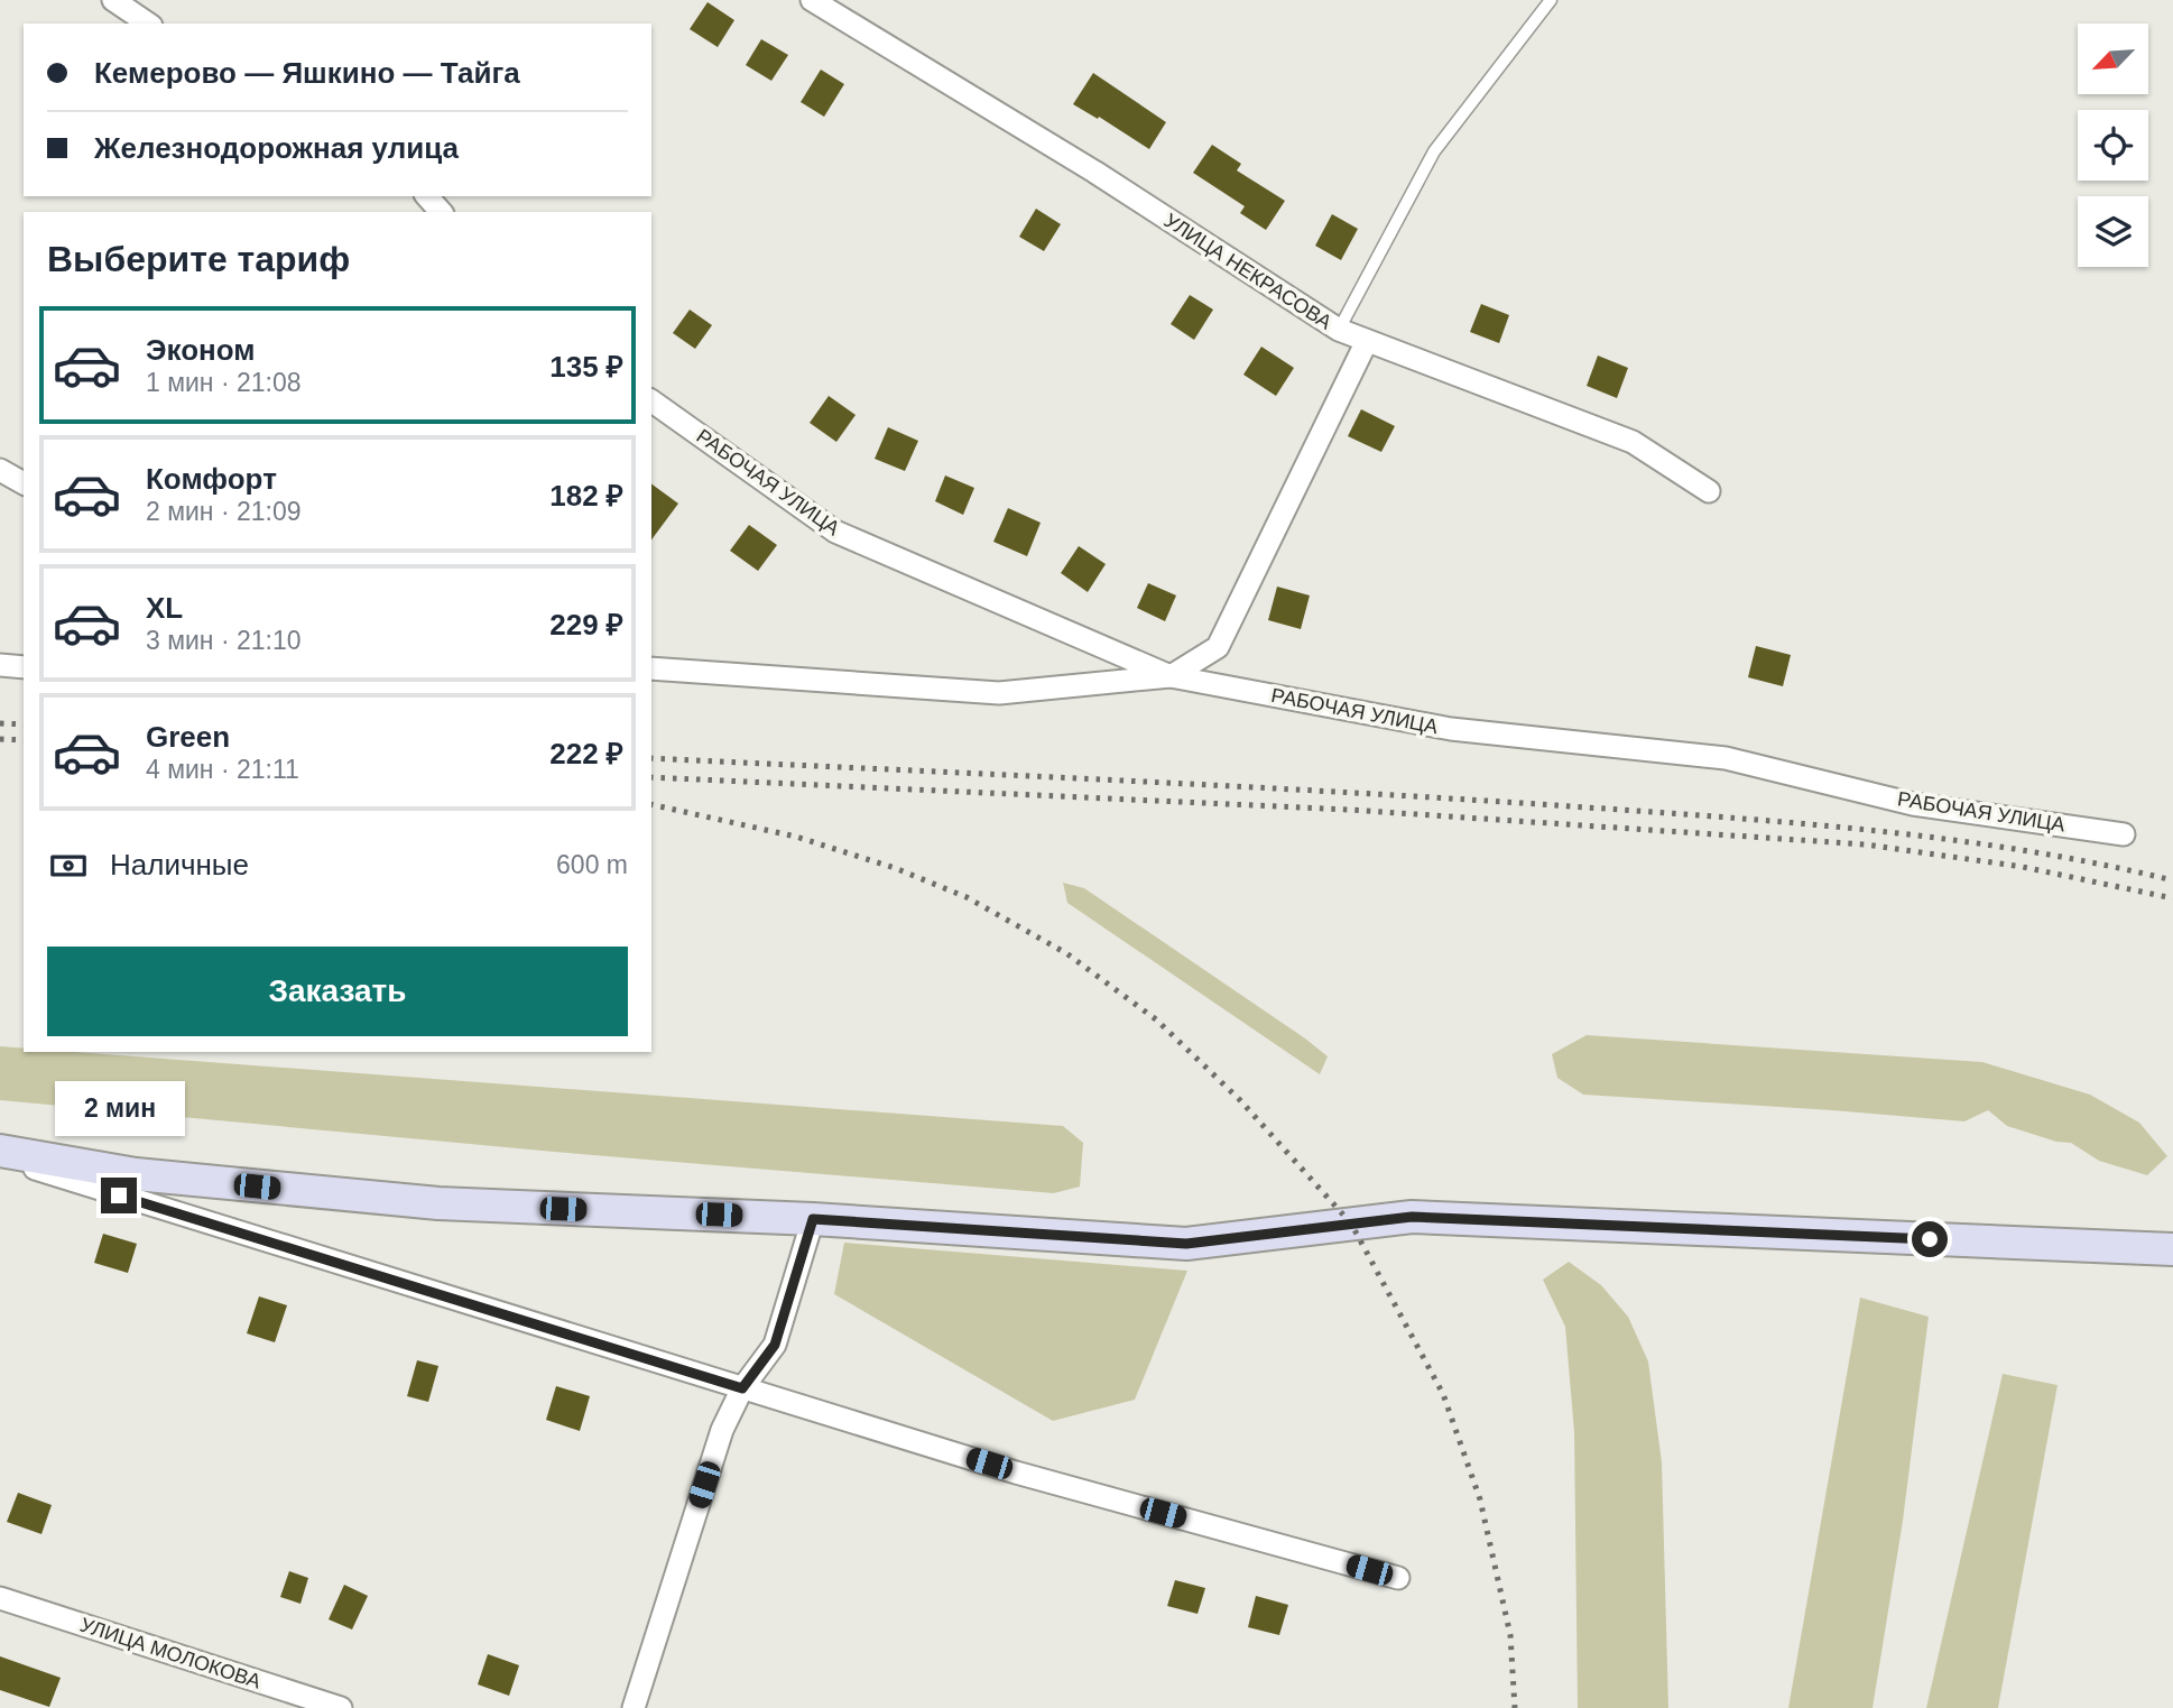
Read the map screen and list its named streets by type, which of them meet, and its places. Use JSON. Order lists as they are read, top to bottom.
{
  "streets": {
    "street": ["УЛИЦА НЕКРАСОВА", "РАБОЧАЯ УЛИЦА", "УЛИЦА МОЛОКОВА"]
  },
  "north": "bottom left",
  "page": {
    "banner": ["Кемерово — Яшкино — Тайга", "Железнодорожная улица"],
    "heading": "Выберите тариф",
    "list": [
      {
        "name": "Эконом",
        "note": "1 мин · 21:08",
        "value": "135 ₽"
      },
      {
        "name": "Комфорт",
        "note": "2 мин · 21:09",
        "value": "182 ₽"
      },
      {
        "name": "XL",
        "note": "3 мин · 21:10",
        "value": "229 ₽"
      },
      {
        "name": "Green",
        "note": "4 мин · 21:11",
        "value": "222 ₽"
      }
    ],
    "pay": ["Наличные", "600 m"],
    "buttons": "Заказать",
    "bubble": "2 мин"
  }
}
